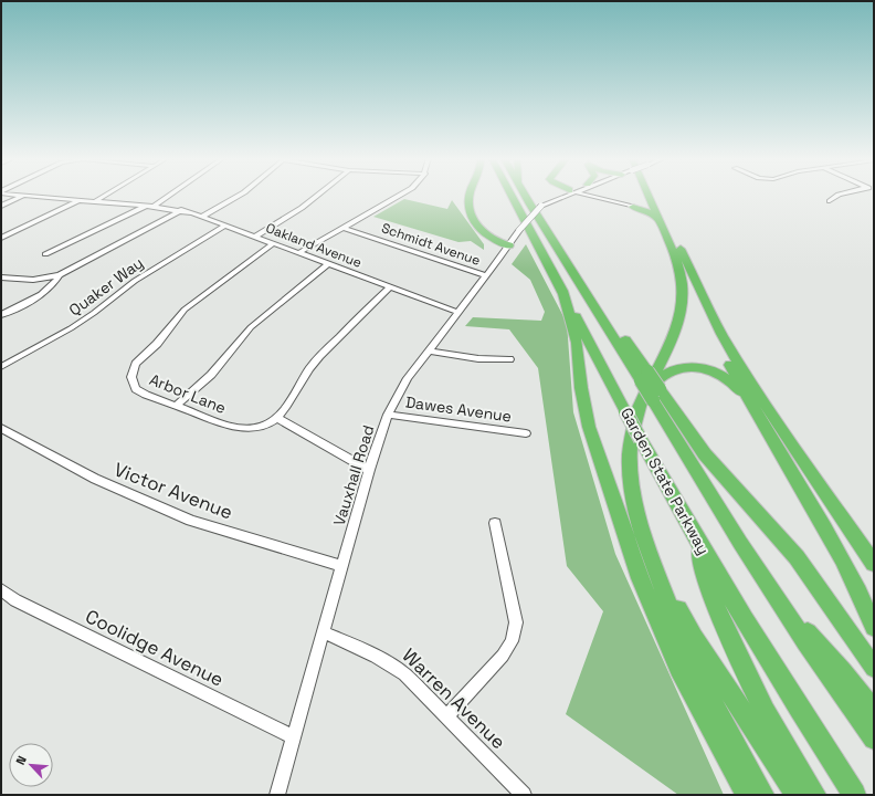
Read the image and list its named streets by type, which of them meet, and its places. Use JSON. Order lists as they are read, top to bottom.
{
  "streets": {
    "highway": ["Garden State Parkway"],
    "street": [
      "Schmidt Avenue",
      "Oakland Avenue",
      "Quaker Way",
      "Arbor Lane",
      "Dawes Avenue",
      "Vauxhall Road",
      "Victor Avenue",
      "Coolidge Avenue",
      "Warren Avenue"
    ]
  },
  "crossings": [
    ["Schmidt Avenue", "Vauxhall Road"],
    ["Oakland Avenue", "Quaker Way"],
    ["Oakland Avenue", "Arbor Lane"],
    ["Oakland Avenue", "Vauxhall Road"],
    ["Dawes Avenue", "Vauxhall Road"],
    ["Vauxhall Road", "Victor Avenue"],
    ["Vauxhall Road", "Coolidge Avenue"],
    ["Vauxhall Road", "Warren Avenue"]
  ],
  "north": "top left"
}
